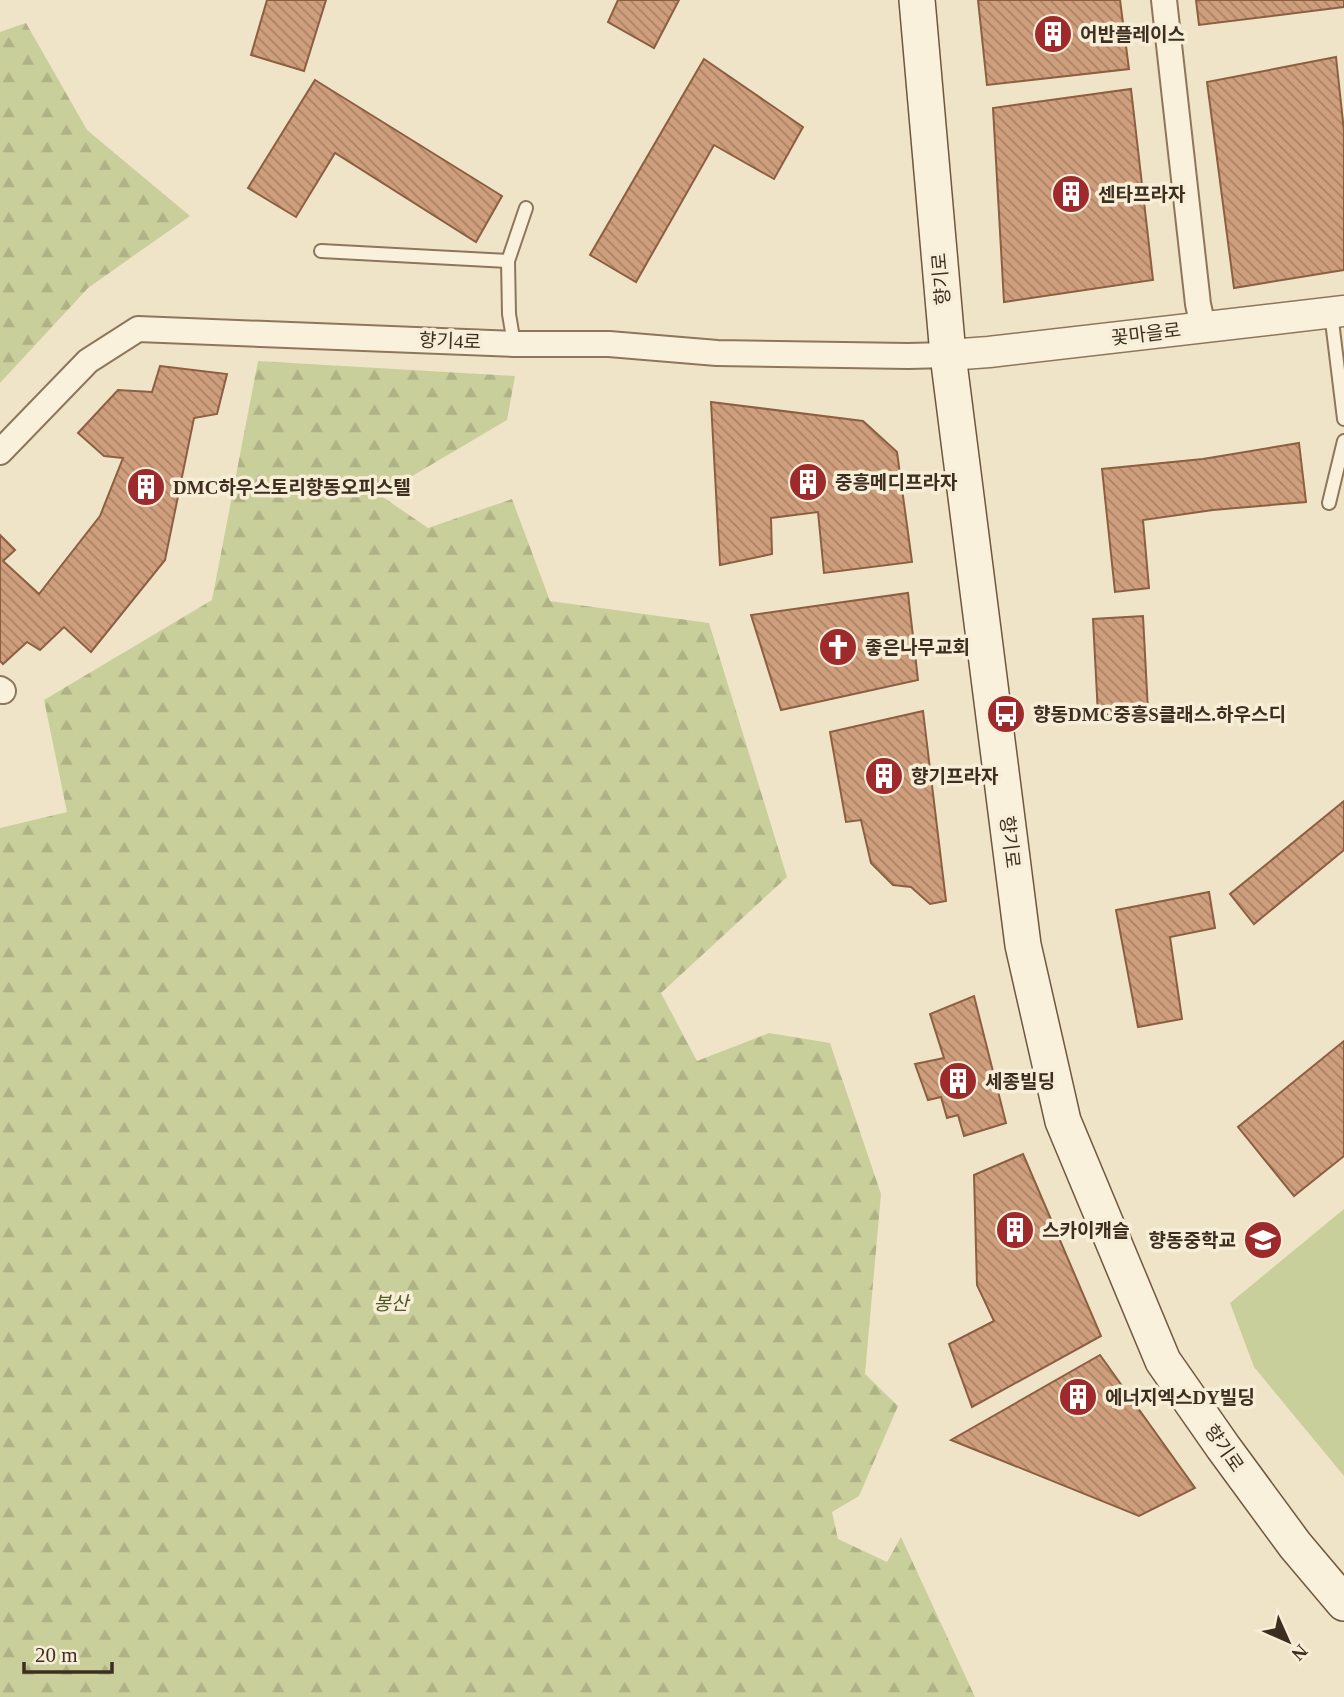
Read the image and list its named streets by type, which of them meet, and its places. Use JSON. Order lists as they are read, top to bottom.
{
  "streets": {
    "main road": ["향기로"],
    "street": ["꽃마을로", "향기4로"]
  },
  "crossings": [
    ["향기로", "꽃마을로"],
    ["향기로", "향기4로"],
    ["꽃마을로", "향기4로"]
  ],
  "parks": ["봉산"],
  "places": {
    "building": [
      "어반플레이스",
      "센타프라자",
      "중흥메디프라자",
      "DMC하우스토리향동오피스텔",
      "향기프라자",
      "세종빌딩",
      "스카이캐슬",
      "에너지엑스DY빌딩"
    ],
    "church": ["좋은나무교회"],
    "bus stop": ["향동DMC중흥S클래스.하우스디"],
    "school or university": ["향동중학교"]
  },
  "scale_bar": "20 m",
  "north": "bottom right"
}
